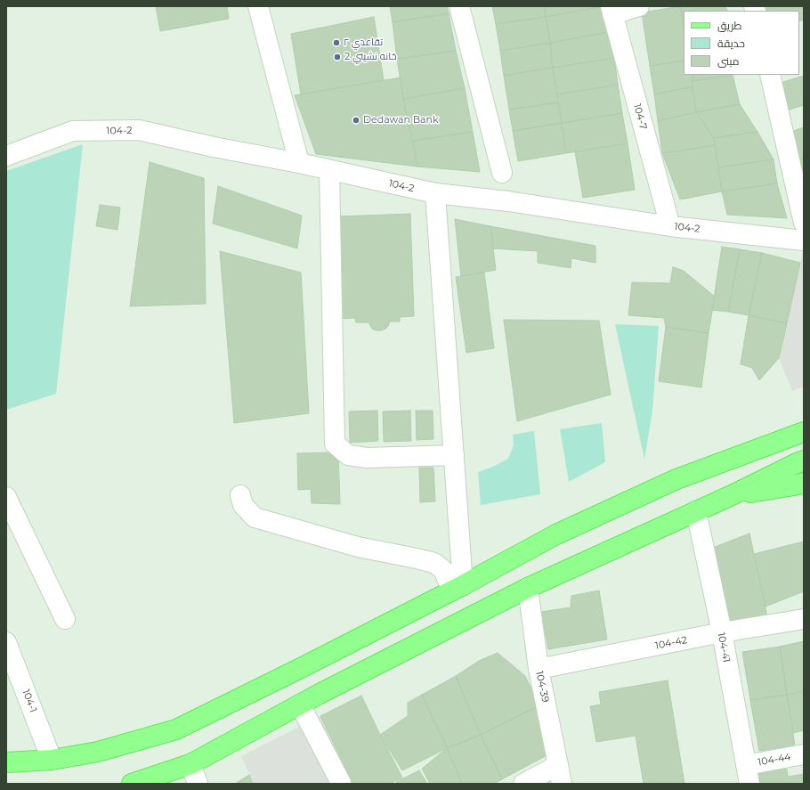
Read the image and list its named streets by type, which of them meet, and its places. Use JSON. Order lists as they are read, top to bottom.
{
  "streets": {
    "street": [
      "104-7",
      "104-2",
      "104-42",
      "104-41",
      "104-39",
      "104-1",
      "104-44"
    ]
  },
  "crossings": [
    ["104-7", "104-2"],
    ["104-42", "104-41"],
    ["104-42", "104-39"],
    ["104-41", "104-44"]
  ],
  "places": ["تقاعدي ٢", "خانه نشيني 2", "Dedawan Bank"],
  "legend": ["طريق", "حديقة", "مبنى"]
}
